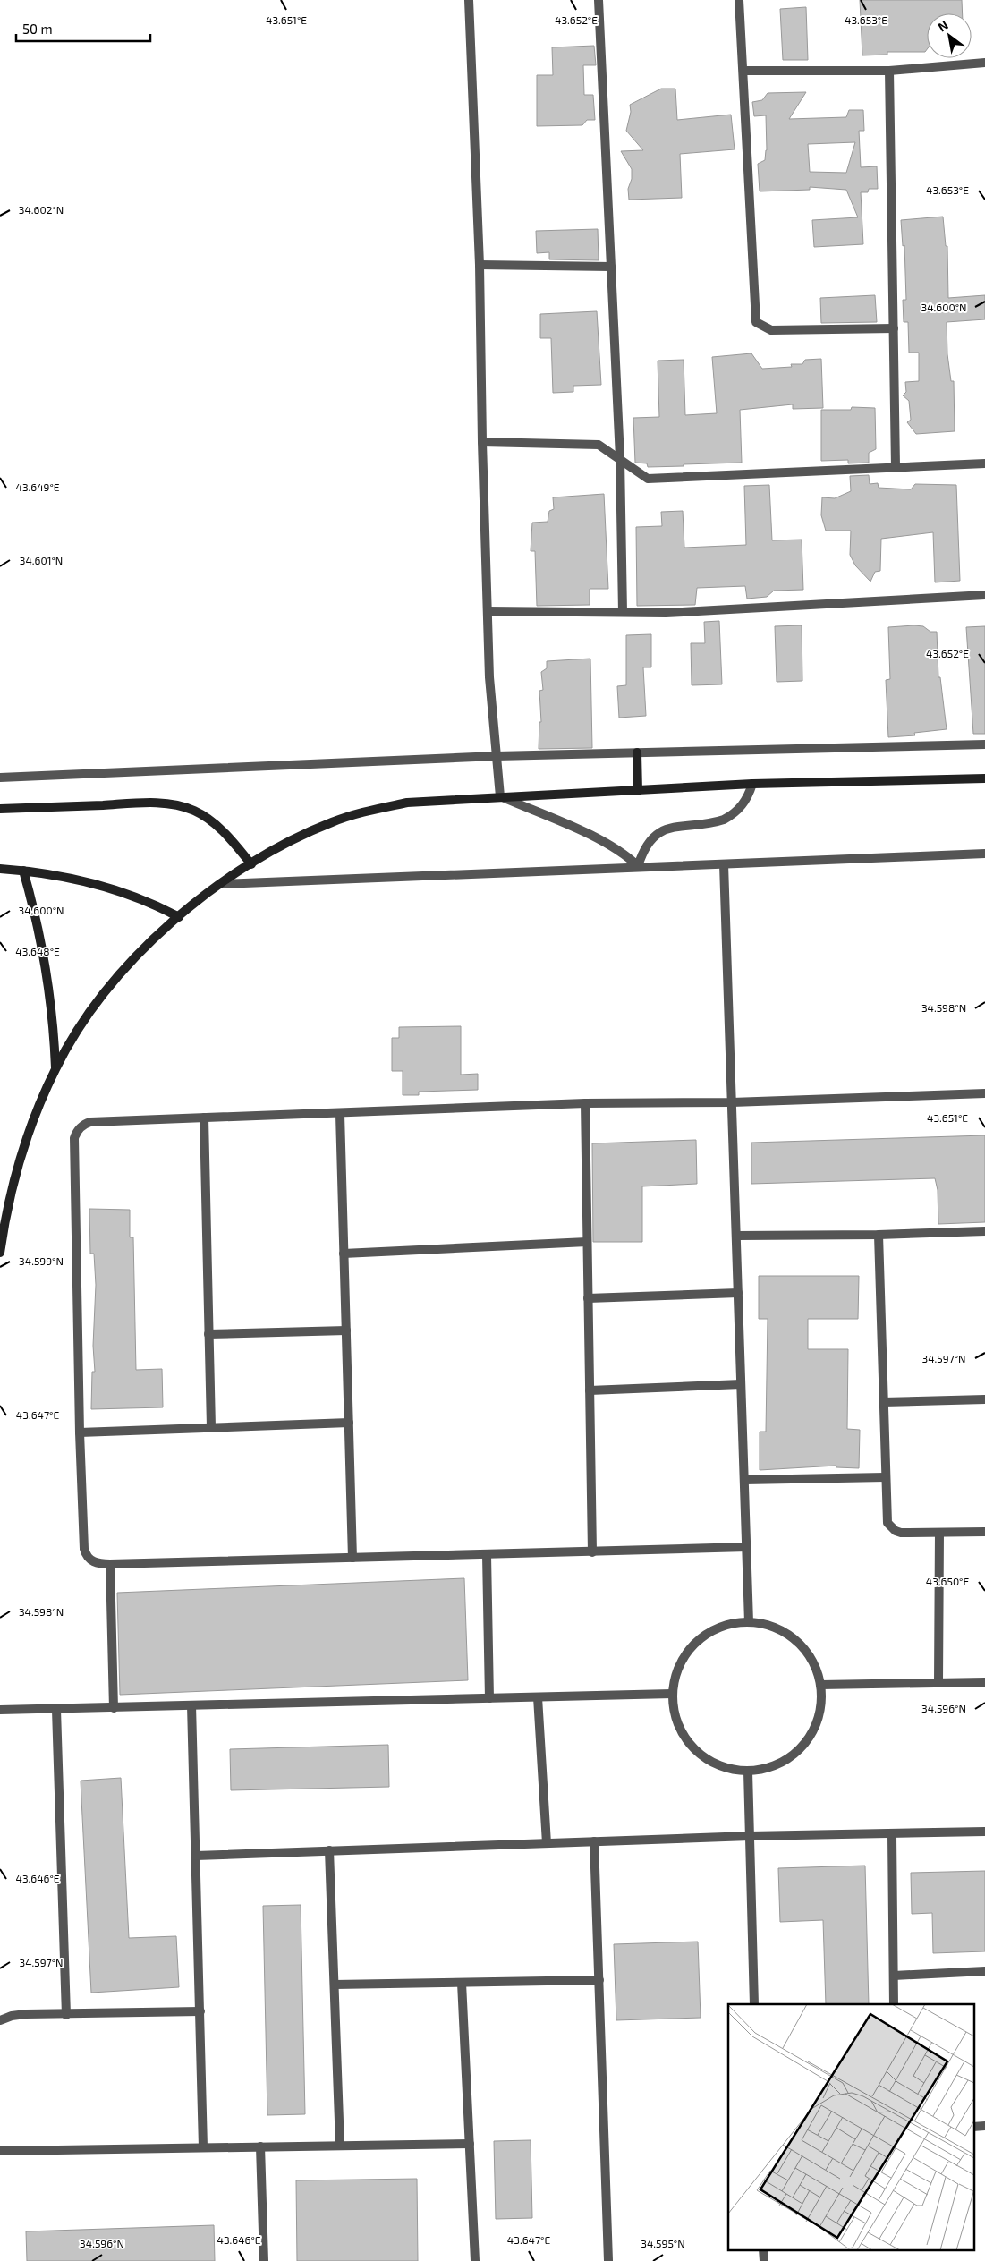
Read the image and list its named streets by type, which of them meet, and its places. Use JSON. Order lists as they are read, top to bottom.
{
  "scale_bar": "50 m",
  "north": "top left",
  "coordinates": [
    "43.652°E",
    "43.653°E",
    "43.651°E",
    "34.602°N",
    "34.600°N",
    "43.649°E",
    "34.601°N",
    "43.648°E",
    "34.598°N",
    "34.599°N",
    "34.597°N",
    "43.647°E",
    "43.650°E",
    "34.596°N",
    "43.646°E",
    "34.595°N"
  ]
}
